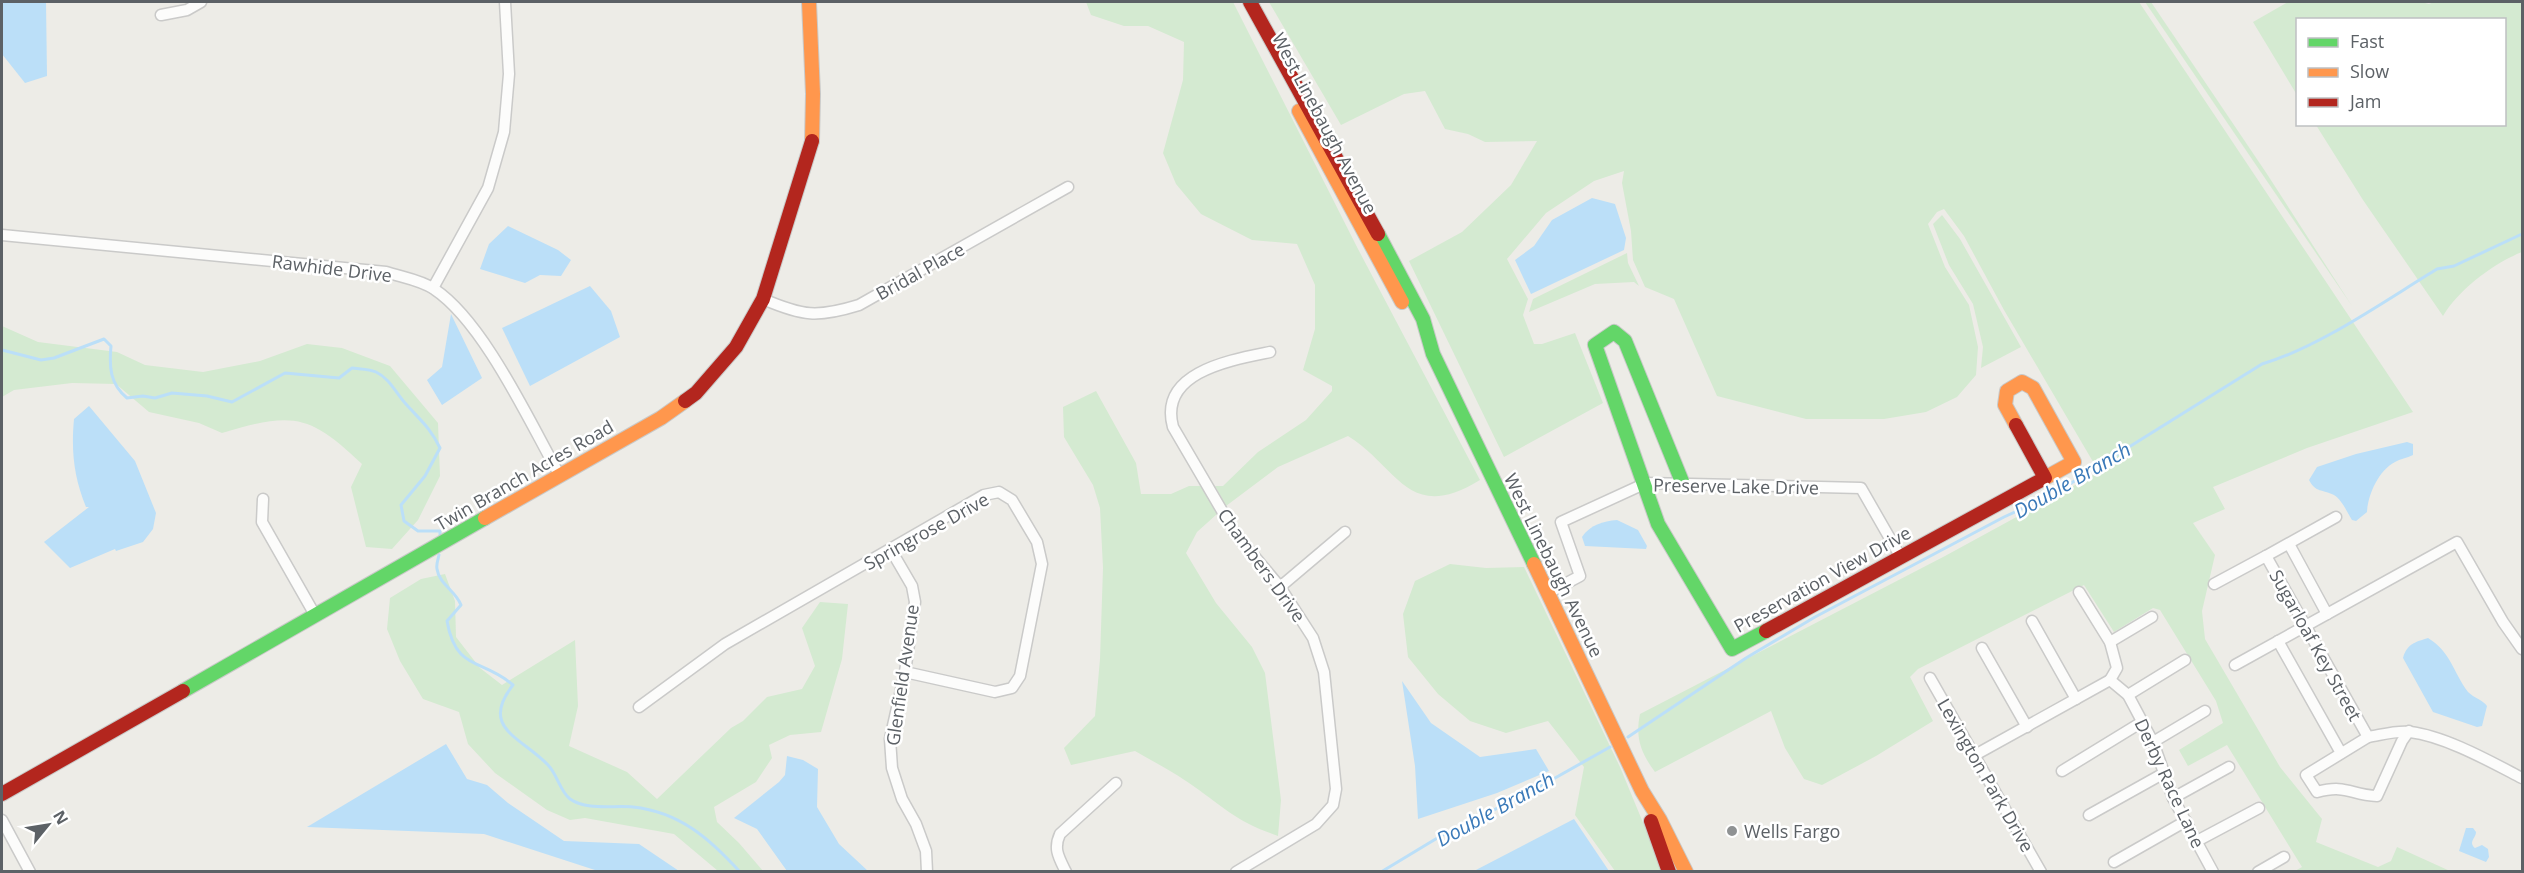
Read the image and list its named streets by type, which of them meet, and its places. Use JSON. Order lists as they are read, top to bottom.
{
  "streets": {
    "street": [
      "West Linebaugh Avenue",
      "Rawhide Drive",
      "Bridal Place",
      "Twin Branch Acres Road",
      "Preserve Lake Drive",
      "Springrose Drive",
      "Chambers Drive",
      "Preservation View Drive",
      "Sugarloaf Key Street",
      "Glenfield Avenue",
      "Lexington Park Drive",
      "Derby Race Lane"
    ]
  },
  "crossings": [
    ["West Linebaugh Avenue", "Preserve Lake Drive"],
    ["Rawhide Drive", "Twin Branch Acres Road"],
    ["Bridal Place", "Twin Branch Acres Road"],
    ["Preserve Lake Drive", "Preservation View Drive"],
    ["Springrose Drive", "Glenfield Avenue"]
  ],
  "water": ["Double Branch"],
  "places": ["Wells Fargo"],
  "legend": ["Fast", "Slow", "Jam"],
  "north": "top right"
}
